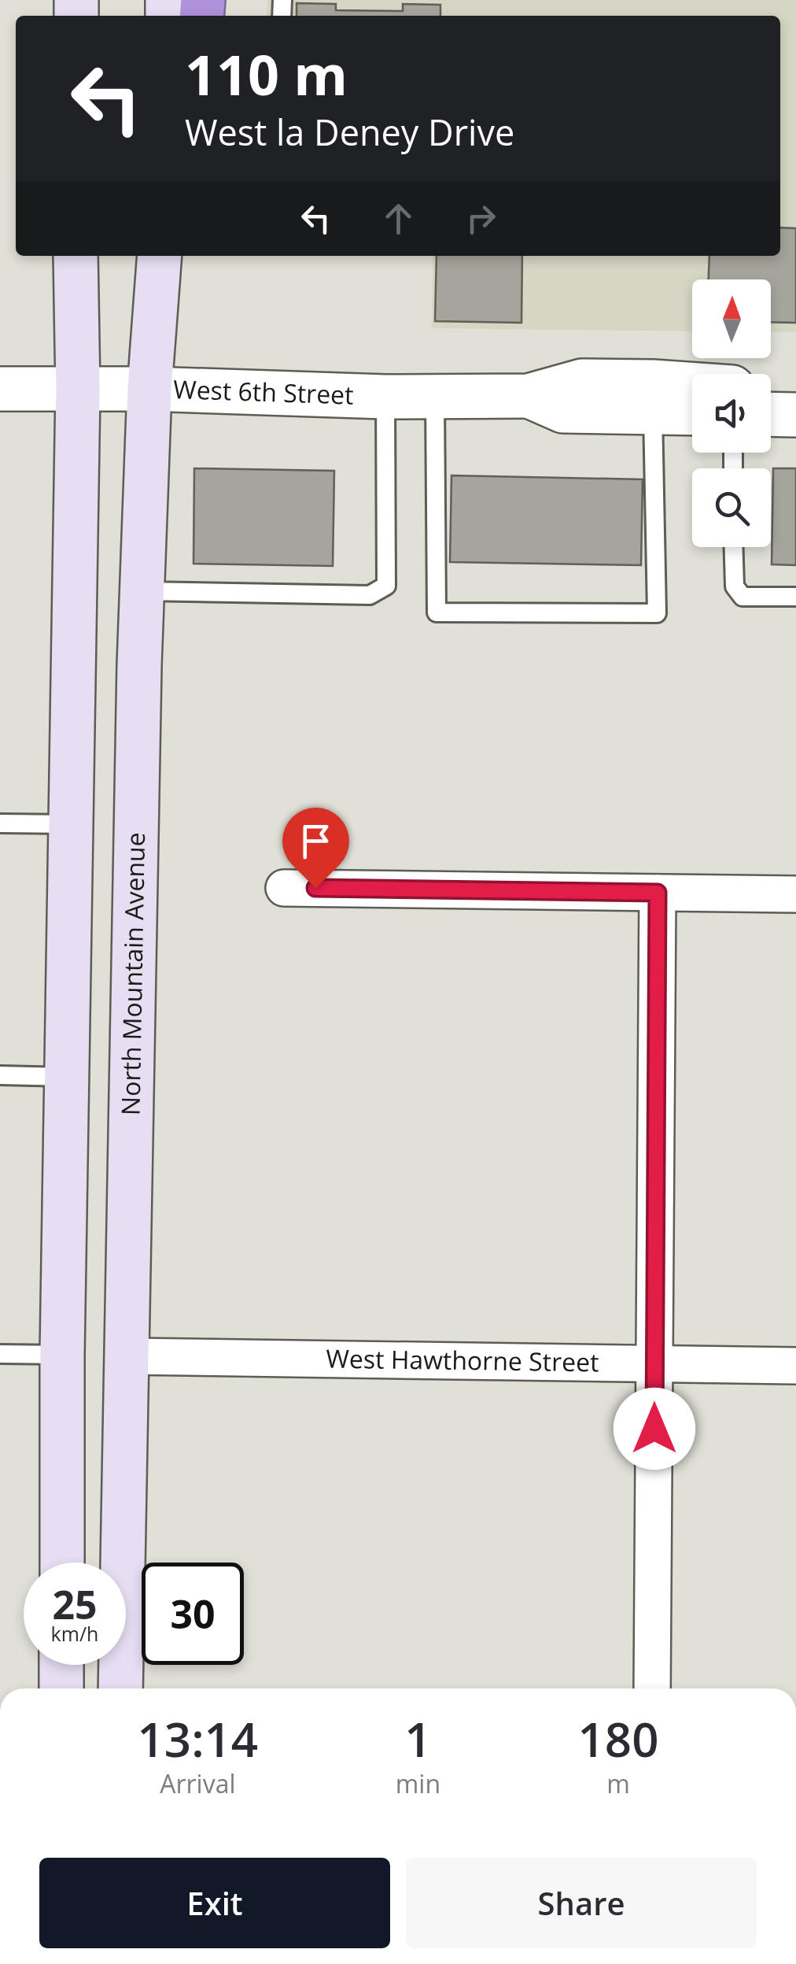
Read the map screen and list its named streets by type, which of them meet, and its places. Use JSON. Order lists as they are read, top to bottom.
{
  "streets": {
    "main road": ["North Mountain Avenue"],
    "street": ["West 6th Street", "West Hawthorne Street"]
  },
  "crossings": [
    ["West 6th Street", "North Mountain Avenue"],
    ["North Mountain Avenue", "West Hawthorne Street"]
  ],
  "north": "top",
  "page": {
    "turn": ["110 m", "West la Deney Drive"],
    "speed": "25 km/h",
    "limit": "30",
    "eta": [
      "13:14",
      "Arrival",
      "1",
      "min",
      "180",
      "m"
    ],
    "buttons": ["Exit", "Share"]
  }
}
